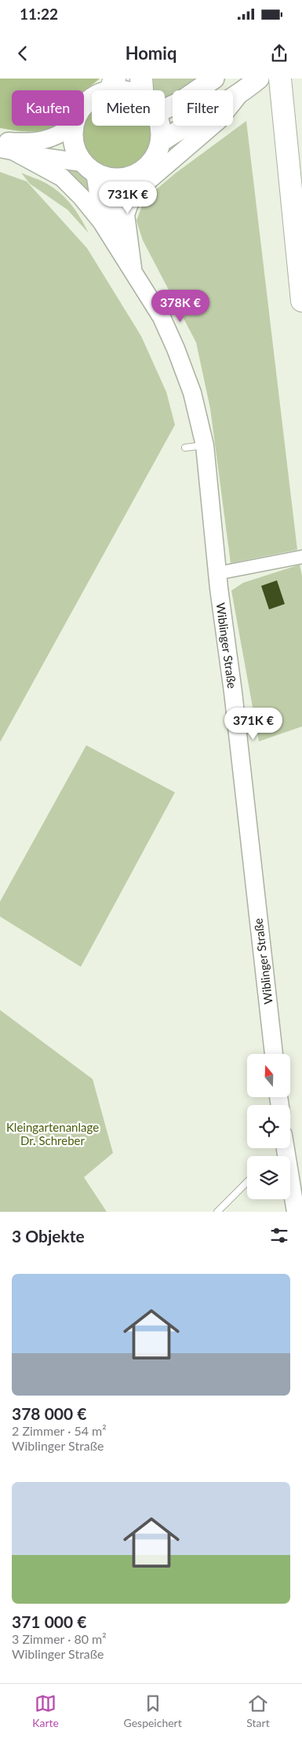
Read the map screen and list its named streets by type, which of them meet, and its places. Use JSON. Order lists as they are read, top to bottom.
{
  "streets": {
    "main road": ["Wiblinger Straße"]
  },
  "parks": ["Kleingartenanlage Dr. Schreber"],
  "north": "top",
  "page": {
    "status": "11:22",
    "header": "Homiq",
    "chip": ["Kaufen", "Mieten", "Filter"],
    "price": ["731K €", "378K €", "371K €"],
    "heading": "3 Objekte",
    "list": [
      {
        "name": "378 000 €",
        "note": "2 Zimmer · 54 m² · Wiblinger Straße"
      },
      {
        "name": "371 000 €",
        "note": "3 Zimmer · 80 m² · Wiblinger Straße"
      }
    ],
    "tabs": ["Karte", "Gespeichert", "Start"]
  }
}
